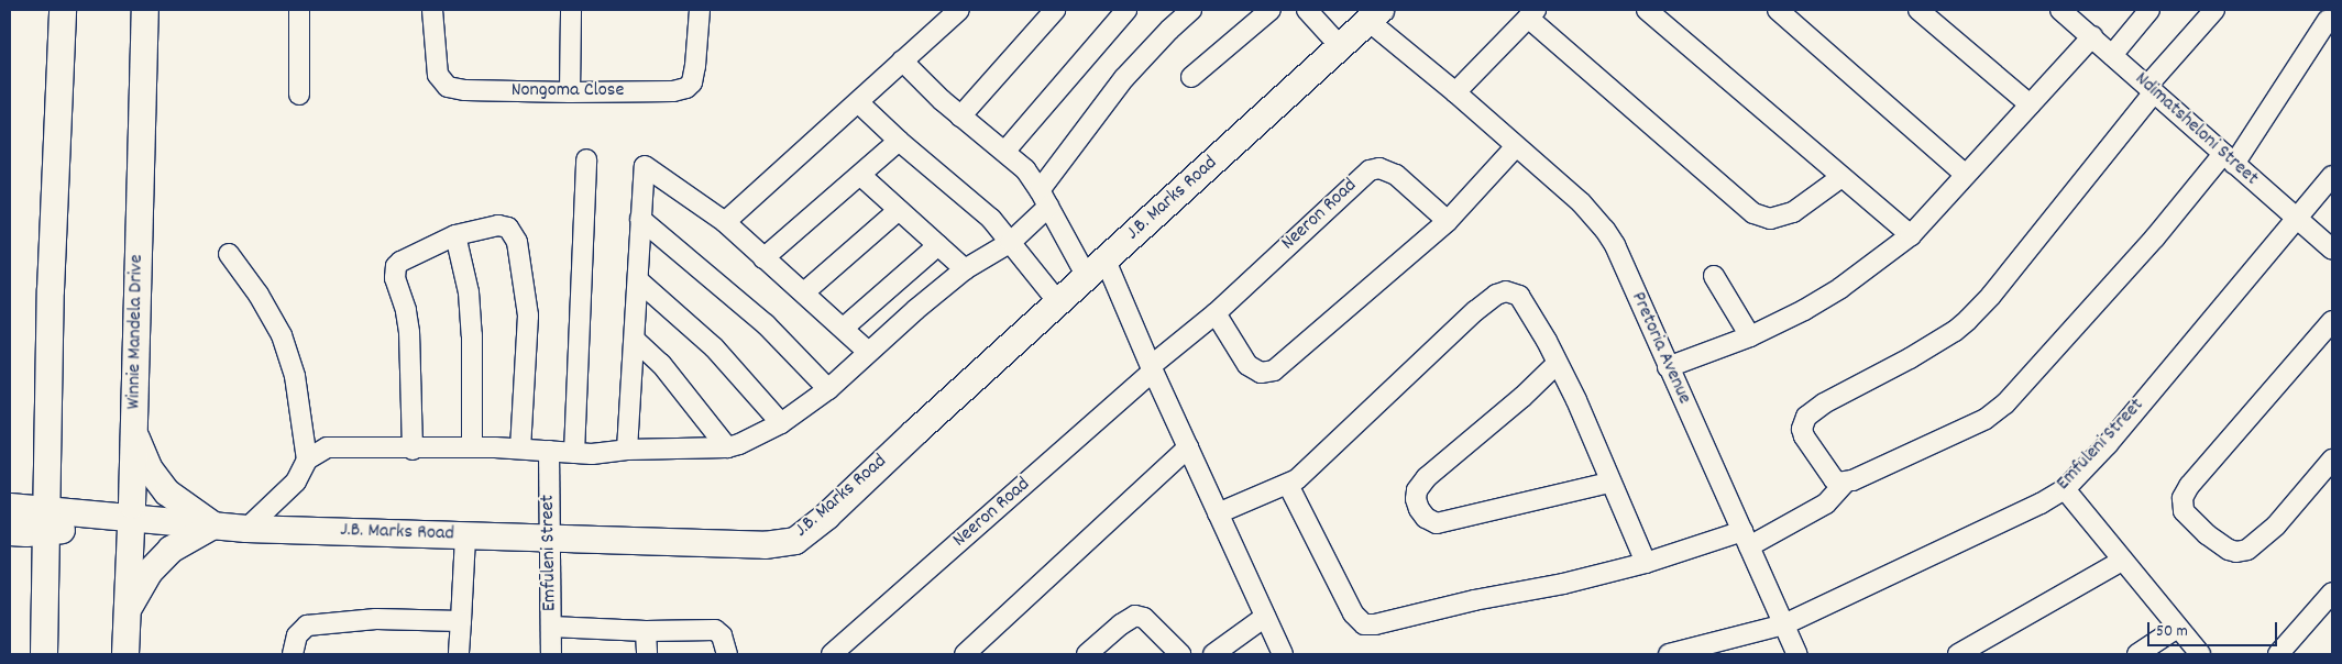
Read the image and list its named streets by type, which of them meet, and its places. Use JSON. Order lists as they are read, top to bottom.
{
  "streets": {
    "street": [
      "Nongoma Close",
      "Ndimatsheloni Street",
      "J.B. Marks Road",
      "Neeron Road",
      "Winnie Mandela Drive",
      "Pretoria Avenue",
      "Emfuleni Street"
    ]
  },
  "crossings": [
    ["Ndimatsheloni Street", "Emfuleni Street"],
    ["J.B. Marks Road", "Winnie Mandela Drive"],
    ["J.B. Marks Road", "Pretoria Avenue"],
    ["J.B. Marks Road", "Emfuleni Street"],
    ["Pretoria Avenue", "Emfuleni Street"]
  ],
  "scale_bar": "50 m"
}
